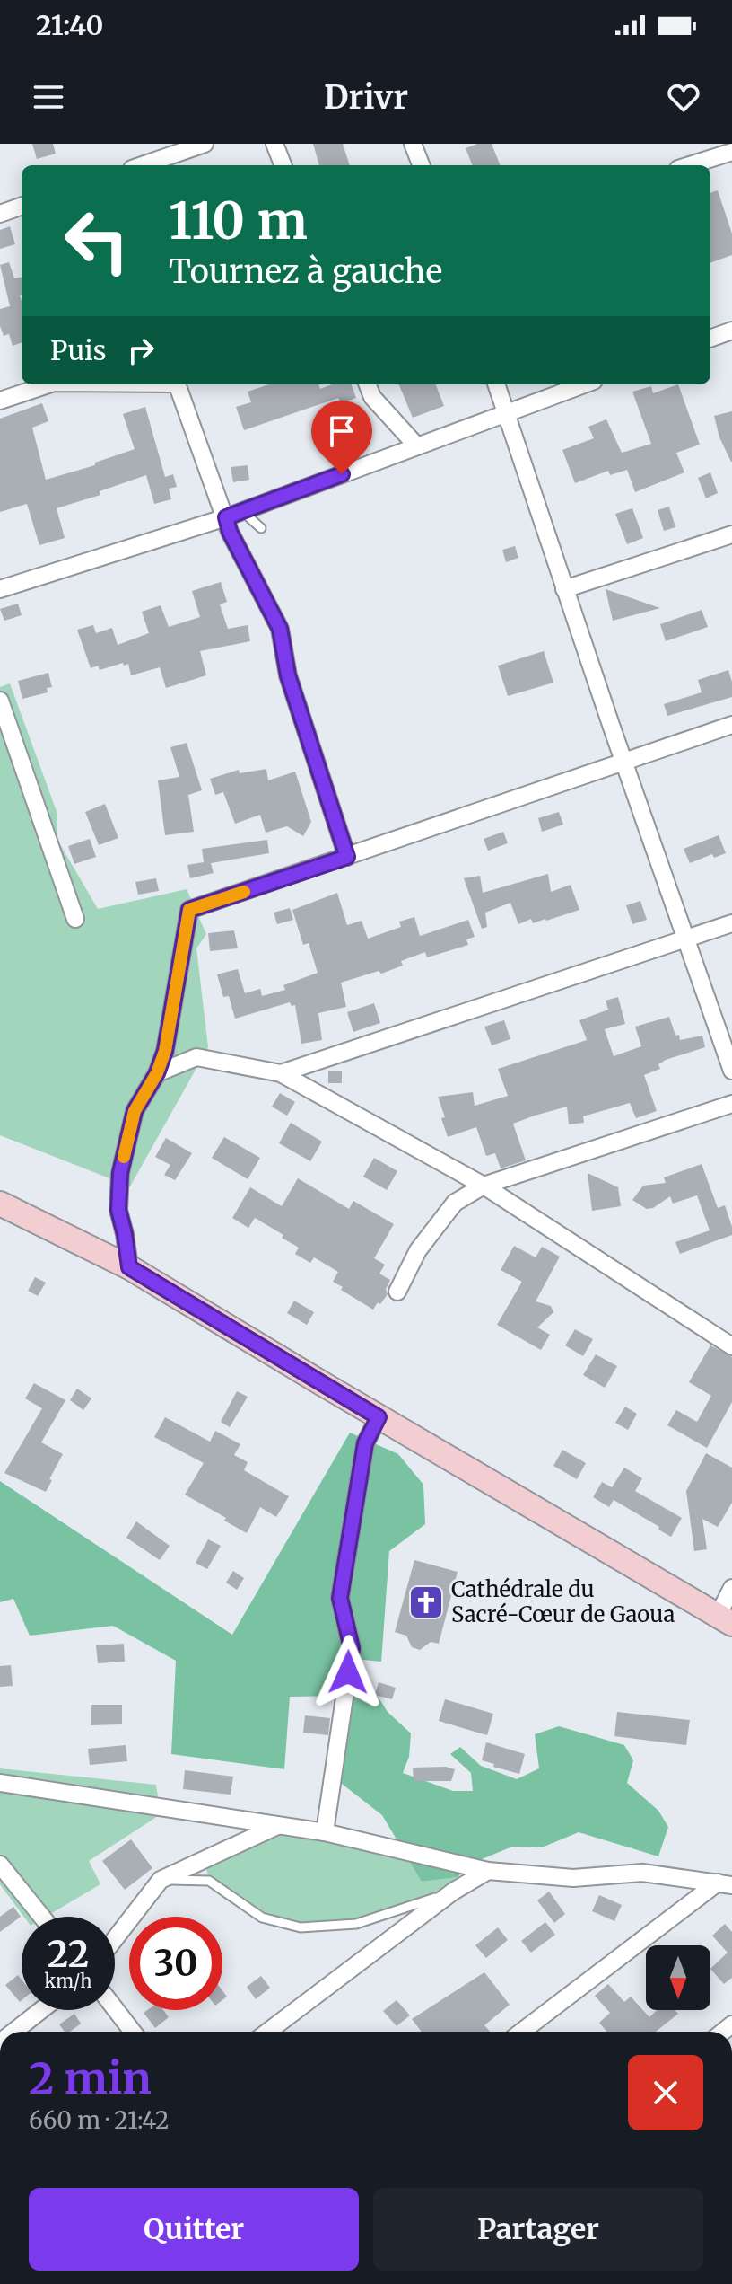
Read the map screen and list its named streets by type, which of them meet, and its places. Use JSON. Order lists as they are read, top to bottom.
{
  "places": {
    "church": ["Cathédrale du Sacré-Cœur de Gaoua"]
  },
  "north": "bottom",
  "page": {
    "status": "21:40",
    "header": "Drivr",
    "turn": ["110 m", "Tournez à gauche"],
    "then": "Puis",
    "speed": "22 km/h",
    "limit": "30",
    "heading": ["2 min", "660 m · 21:42"],
    "buttons": ["Quitter", "Partager"]
  }
}
